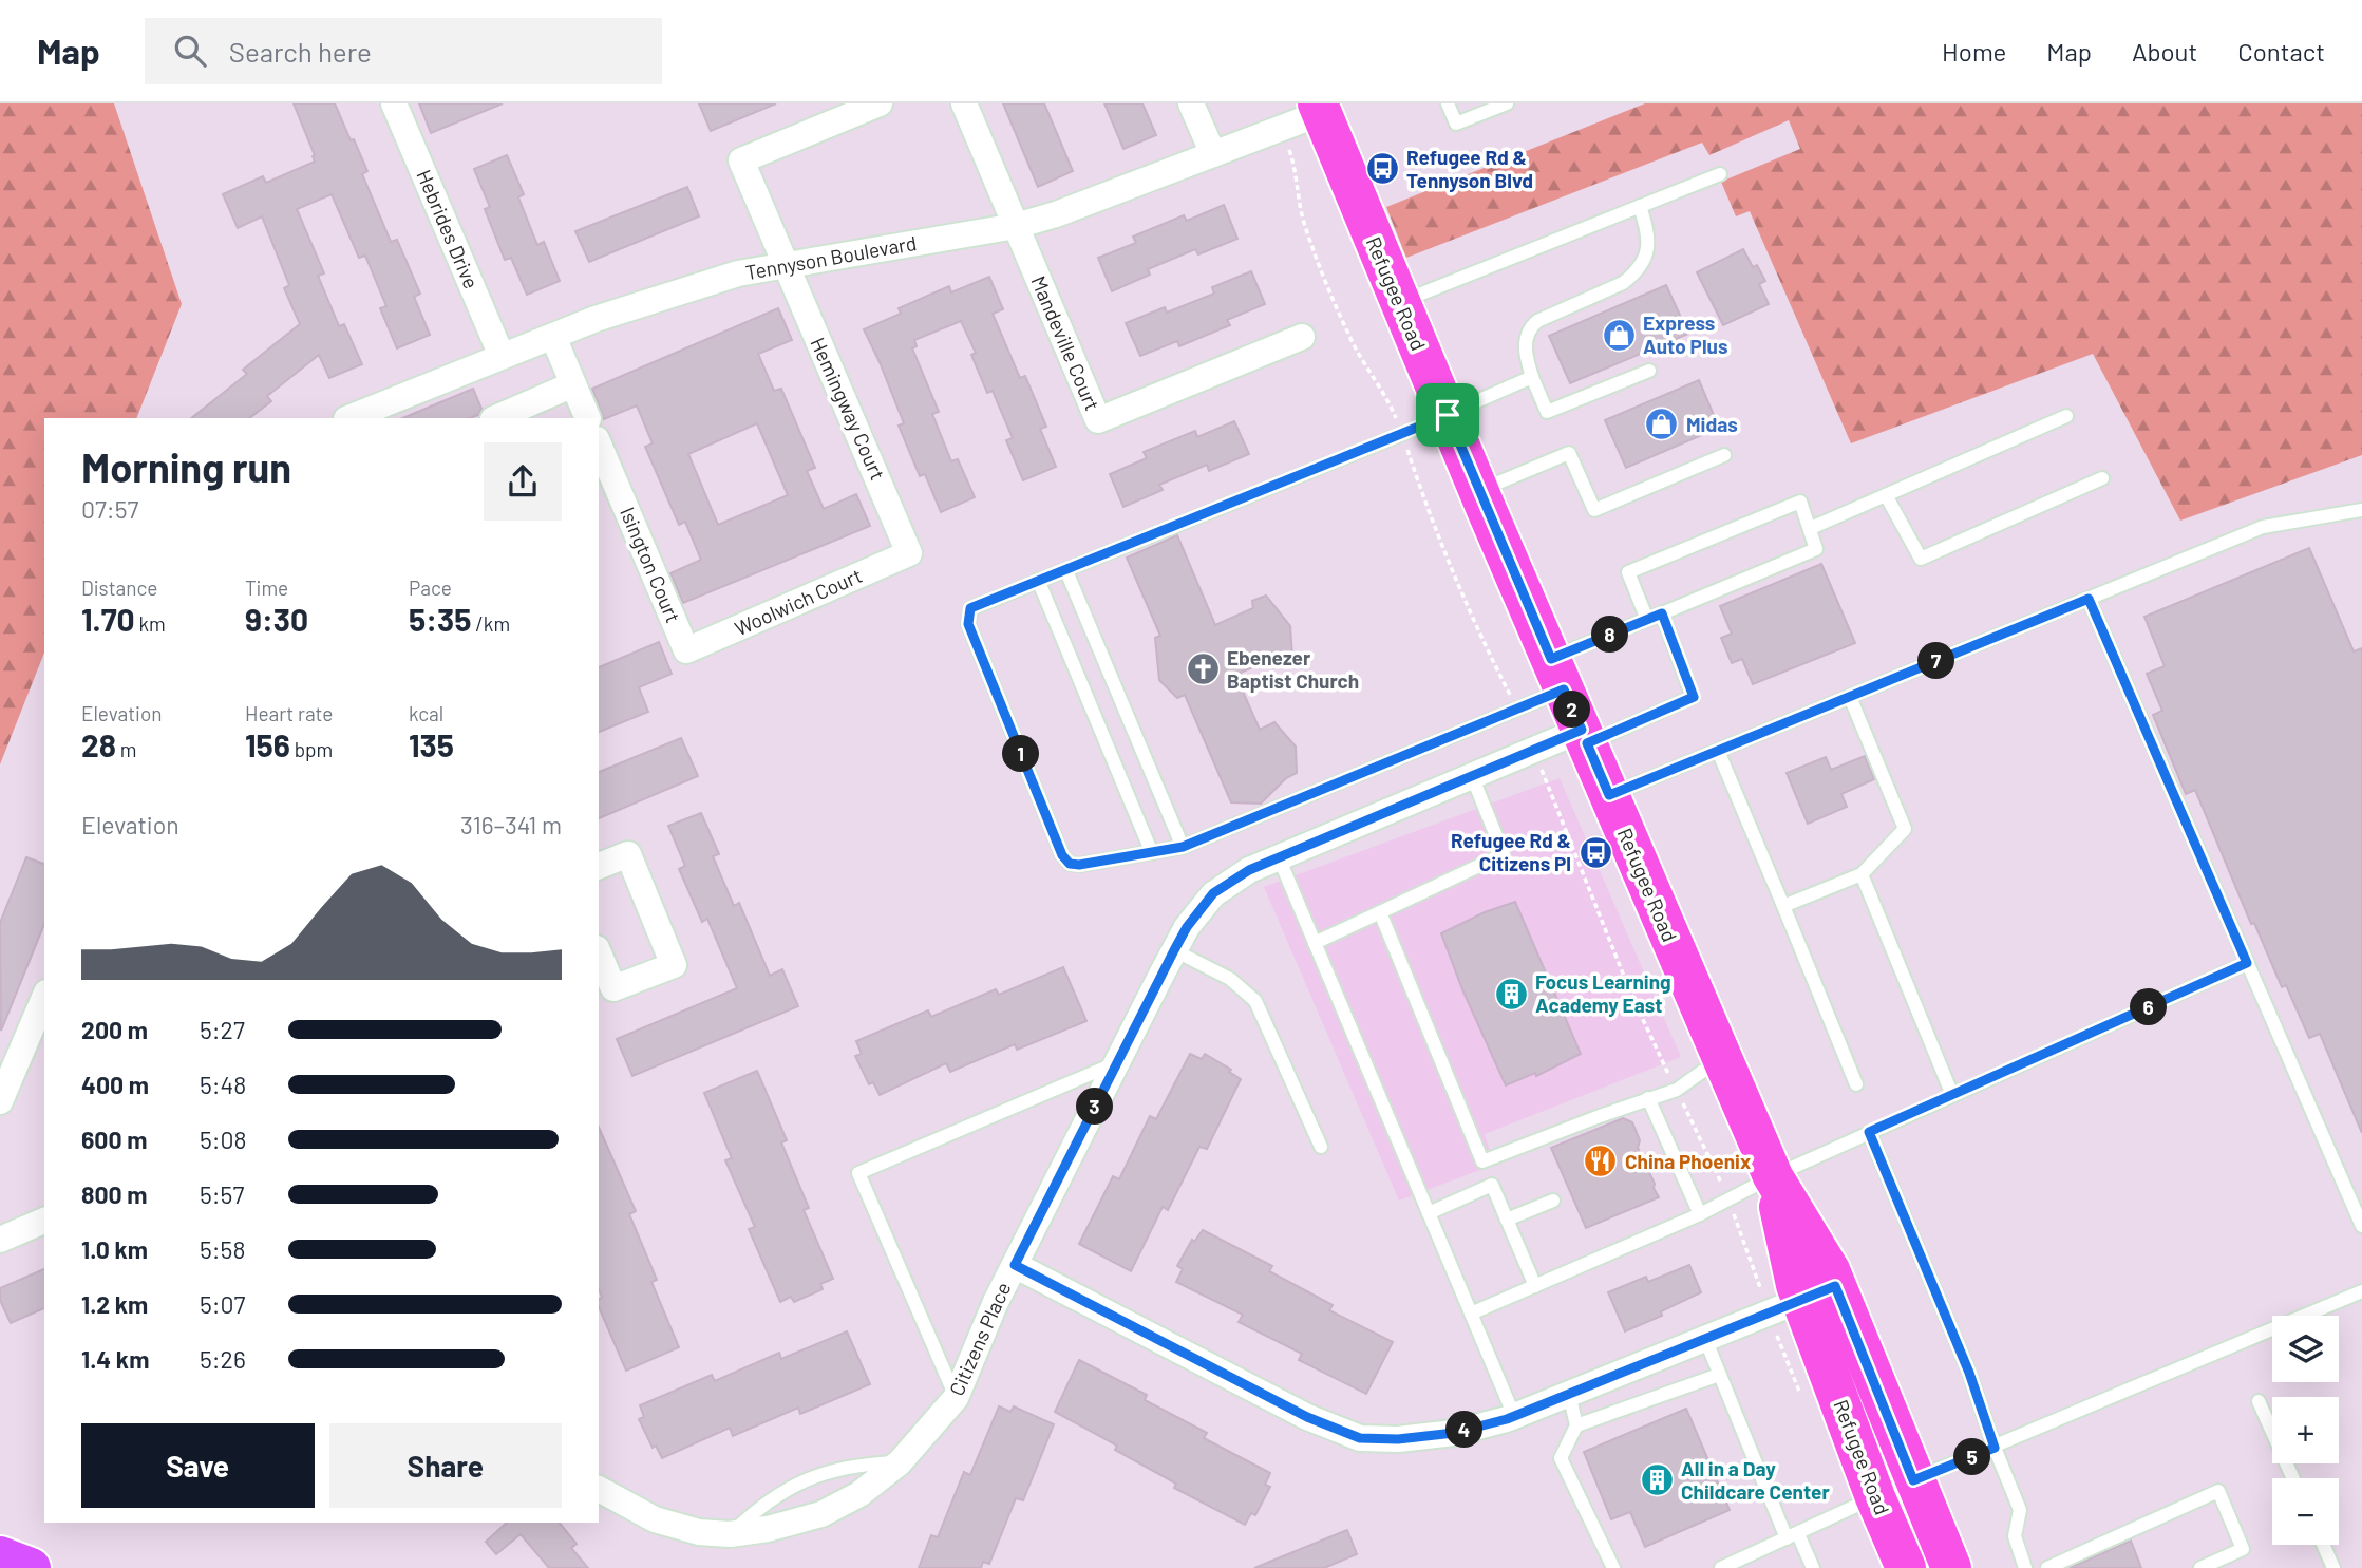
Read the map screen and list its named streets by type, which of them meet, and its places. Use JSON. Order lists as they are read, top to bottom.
{
  "streets": {
    "main road": ["Refugee Road"],
    "street": [
      "Hebrides Drive",
      "Tennyson Boulevard",
      "Mandeville Court",
      "Hemingway Court",
      "Isington Court",
      "Woolwich Court",
      "Citizens Place"
    ]
  },
  "crossings": [
    ["Hebrides Drive", "Tennyson Boulevard"],
    ["Tennyson Boulevard", "Refugee Road"],
    ["Tennyson Boulevard", "Mandeville Court"],
    ["Tennyson Boulevard", "Hemingway Court"],
    ["Refugee Road", "Citizens Place"],
    ["Hemingway Court", "Woolwich Court"],
    ["Isington Court", "Woolwich Court"]
  ],
  "places": {
    "bus stop": ["Refugee Rd & Tennyson Blvd", "Refugee Rd & Citizens Pl"],
    "shop": ["Express Auto Plus", "Midas"],
    "church": ["Ebenezer Baptist Church"],
    "building": ["Focus Learning Academy East", "All in a Day Childcare Center"],
    "restaurant": ["China Phoenix"]
  },
  "page": {
    "header": "Map",
    "search": "Search here",
    "nav": [
      "Home",
      "Map",
      "About",
      "Contact"
    ],
    "heading": ["Morning run", "07:57"],
    "stats": [
      ["Distance", "1.70 km"],
      ["Time", "9:30"],
      ["Pace", "5:35 /km"],
      ["Elevation", "28 m"],
      ["Heart rate", "156 bpm"],
      ["kcal", "135"]
    ],
    "pins": [
      "8",
      "7",
      "2",
      "1",
      "6",
      "3",
      "4",
      "5"
    ],
    "chart": ["Elevation", "316–341 m"],
    "list": [
      {
        "name": "200 m",
        "note": "5:27"
      },
      {
        "name": "400 m",
        "note": "5:48"
      },
      {
        "name": "600 m",
        "note": "5:08"
      },
      {
        "name": "800 m",
        "note": "5:57"
      },
      {
        "name": "1.0 km",
        "note": "5:58"
      },
      {
        "name": "1.2 km",
        "note": "5:07"
      },
      {
        "name": "1.4 km",
        "note": "5:26"
      }
    ],
    "map_buttons": ["+", "−"],
    "buttons": ["Save", "Share"]
  }
}
